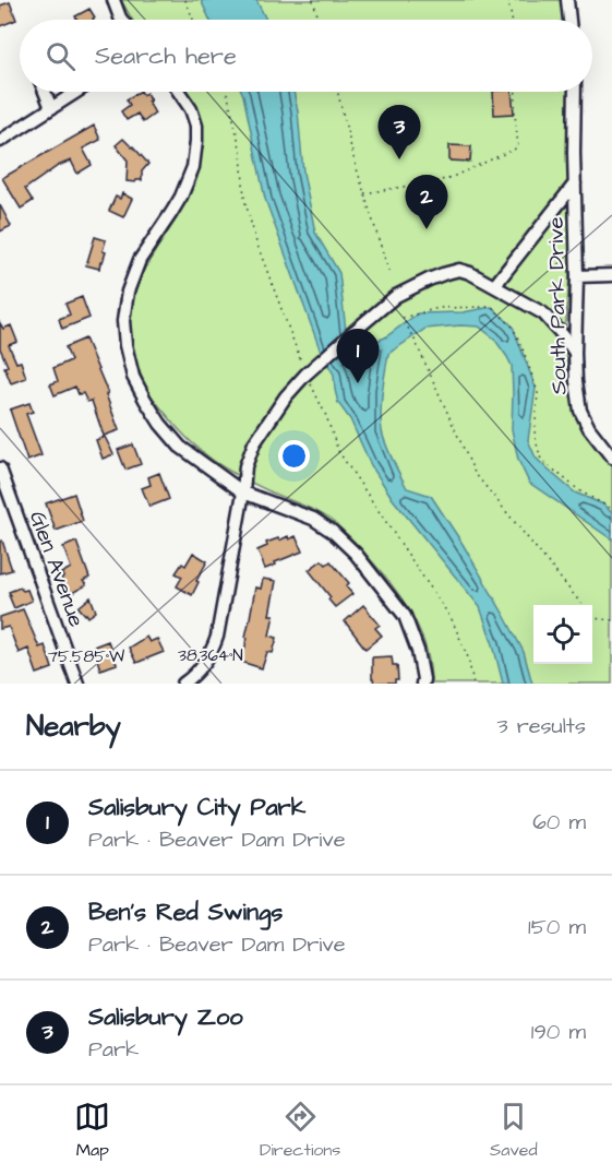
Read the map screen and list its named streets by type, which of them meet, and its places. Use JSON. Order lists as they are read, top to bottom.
{
  "streets": {
    "street": ["South Park Drive", "Glen Avenue"]
  },
  "page": {
    "search": "Search here",
    "pins": ["3", "2", "1"],
    "heading": ["Nearby", "3 results"],
    "list": [
      {
        "mark": "1",
        "name": "Salisbury City Park",
        "note": "Park · Beaver Dam Drive",
        "value": "60 m"
      },
      {
        "mark": "2",
        "name": "Ben's Red Swings",
        "note": "Park · Beaver Dam Drive",
        "value": "150 m"
      },
      {
        "mark": "3",
        "name": "Salisbury Zoo",
        "note": "Park",
        "value": "190 m"
      }
    ],
    "nav": ["Map", "Directions", "Saved"]
  },
  "coordinates": ["38.364°N", "75.585°W"]
}
